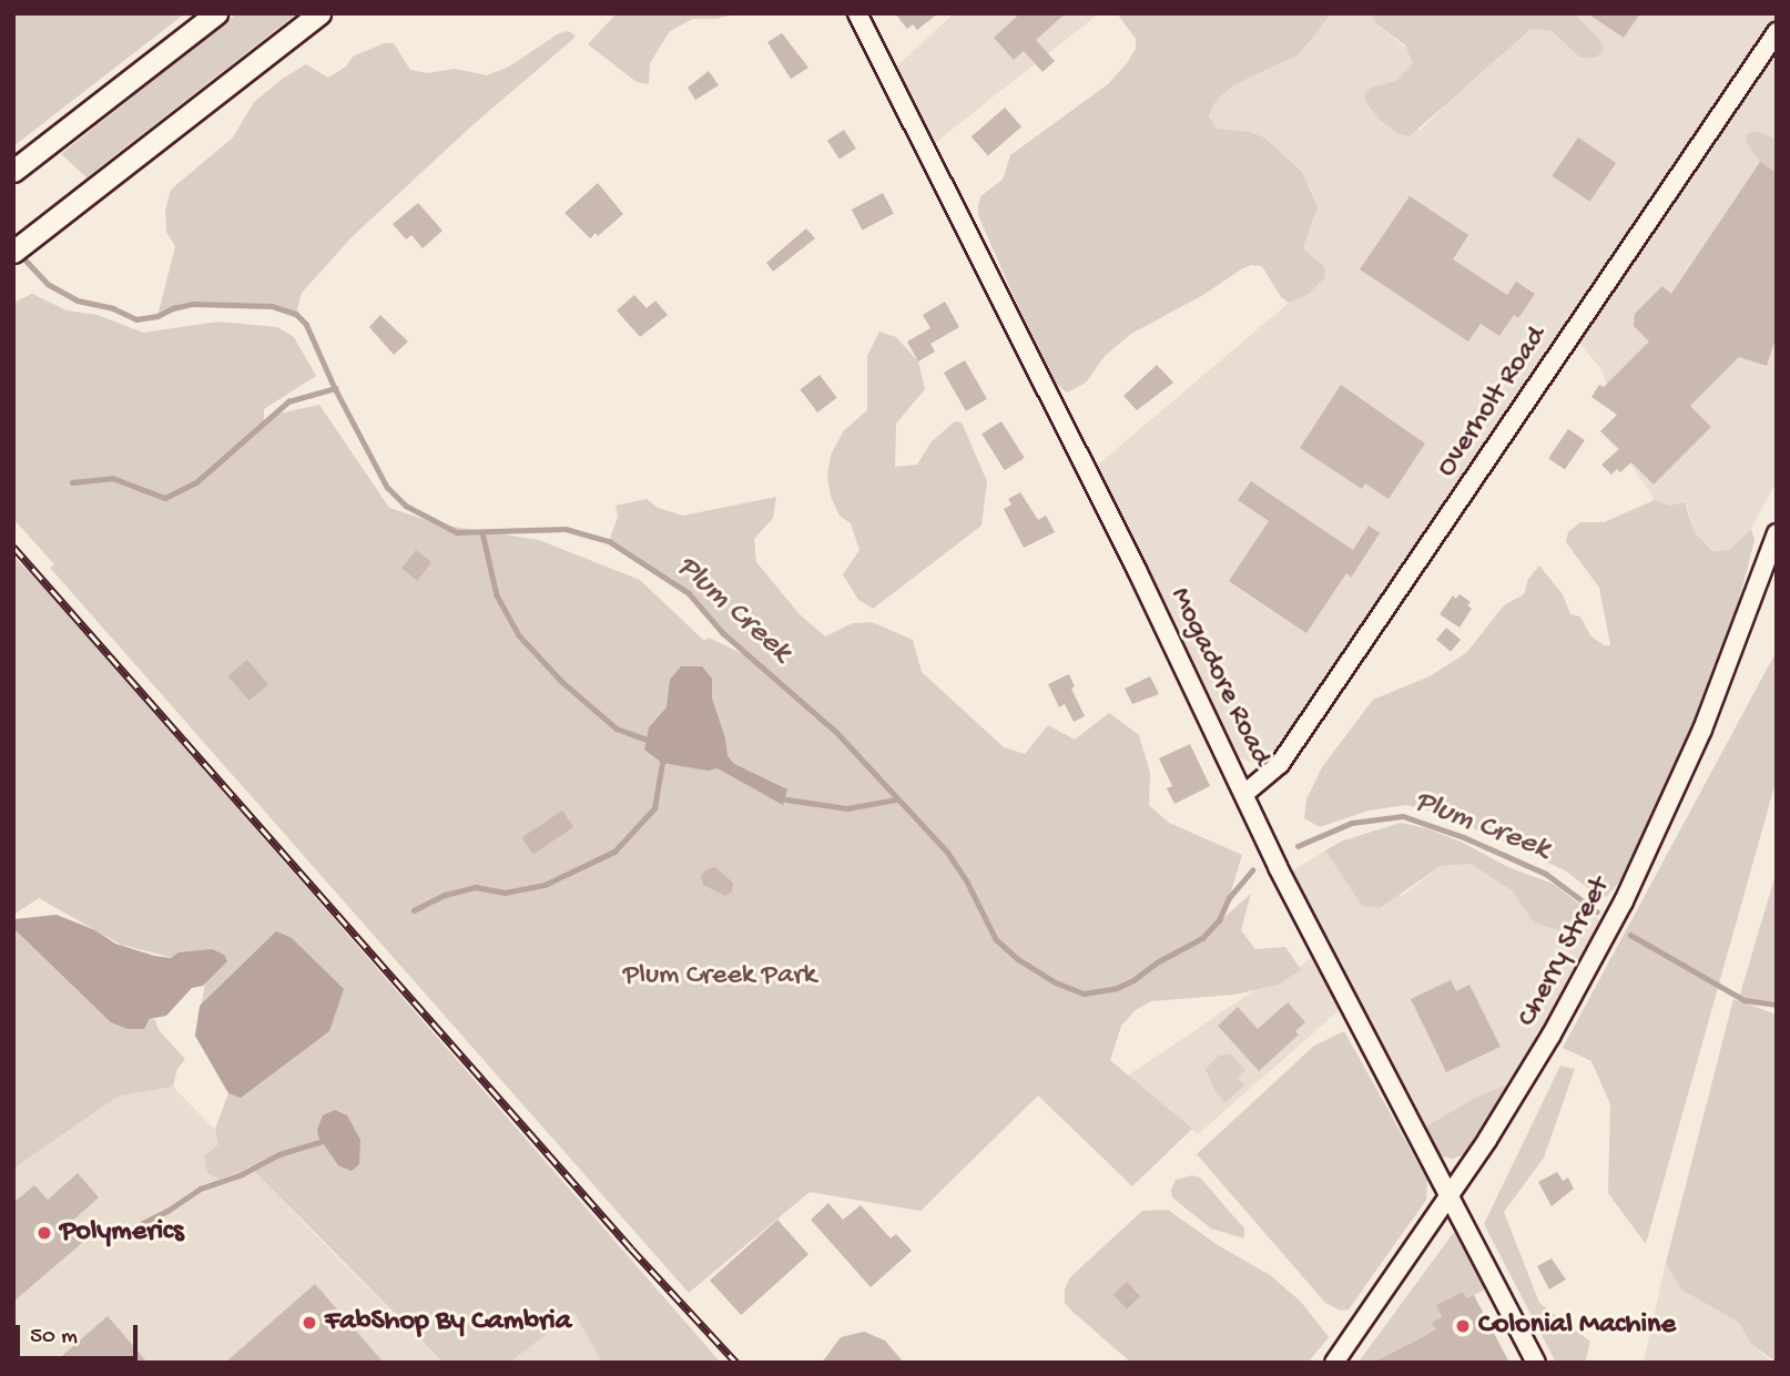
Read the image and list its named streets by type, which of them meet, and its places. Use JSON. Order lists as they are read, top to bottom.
{
  "streets": {
    "street": ["Overholt Road", "Mogadore Road", "Cherry Street"]
  },
  "crossings": [
    ["Overholt Road", "Mogadore Road"],
    ["Mogadore Road", "Cherry Street"]
  ],
  "water": ["Plum Creek"],
  "parks": ["Plum Creek Park"],
  "places": ["Polymerics", "FabShop By Cambria", "Colonial Machine"],
  "scale_bar": "50 m"
}
